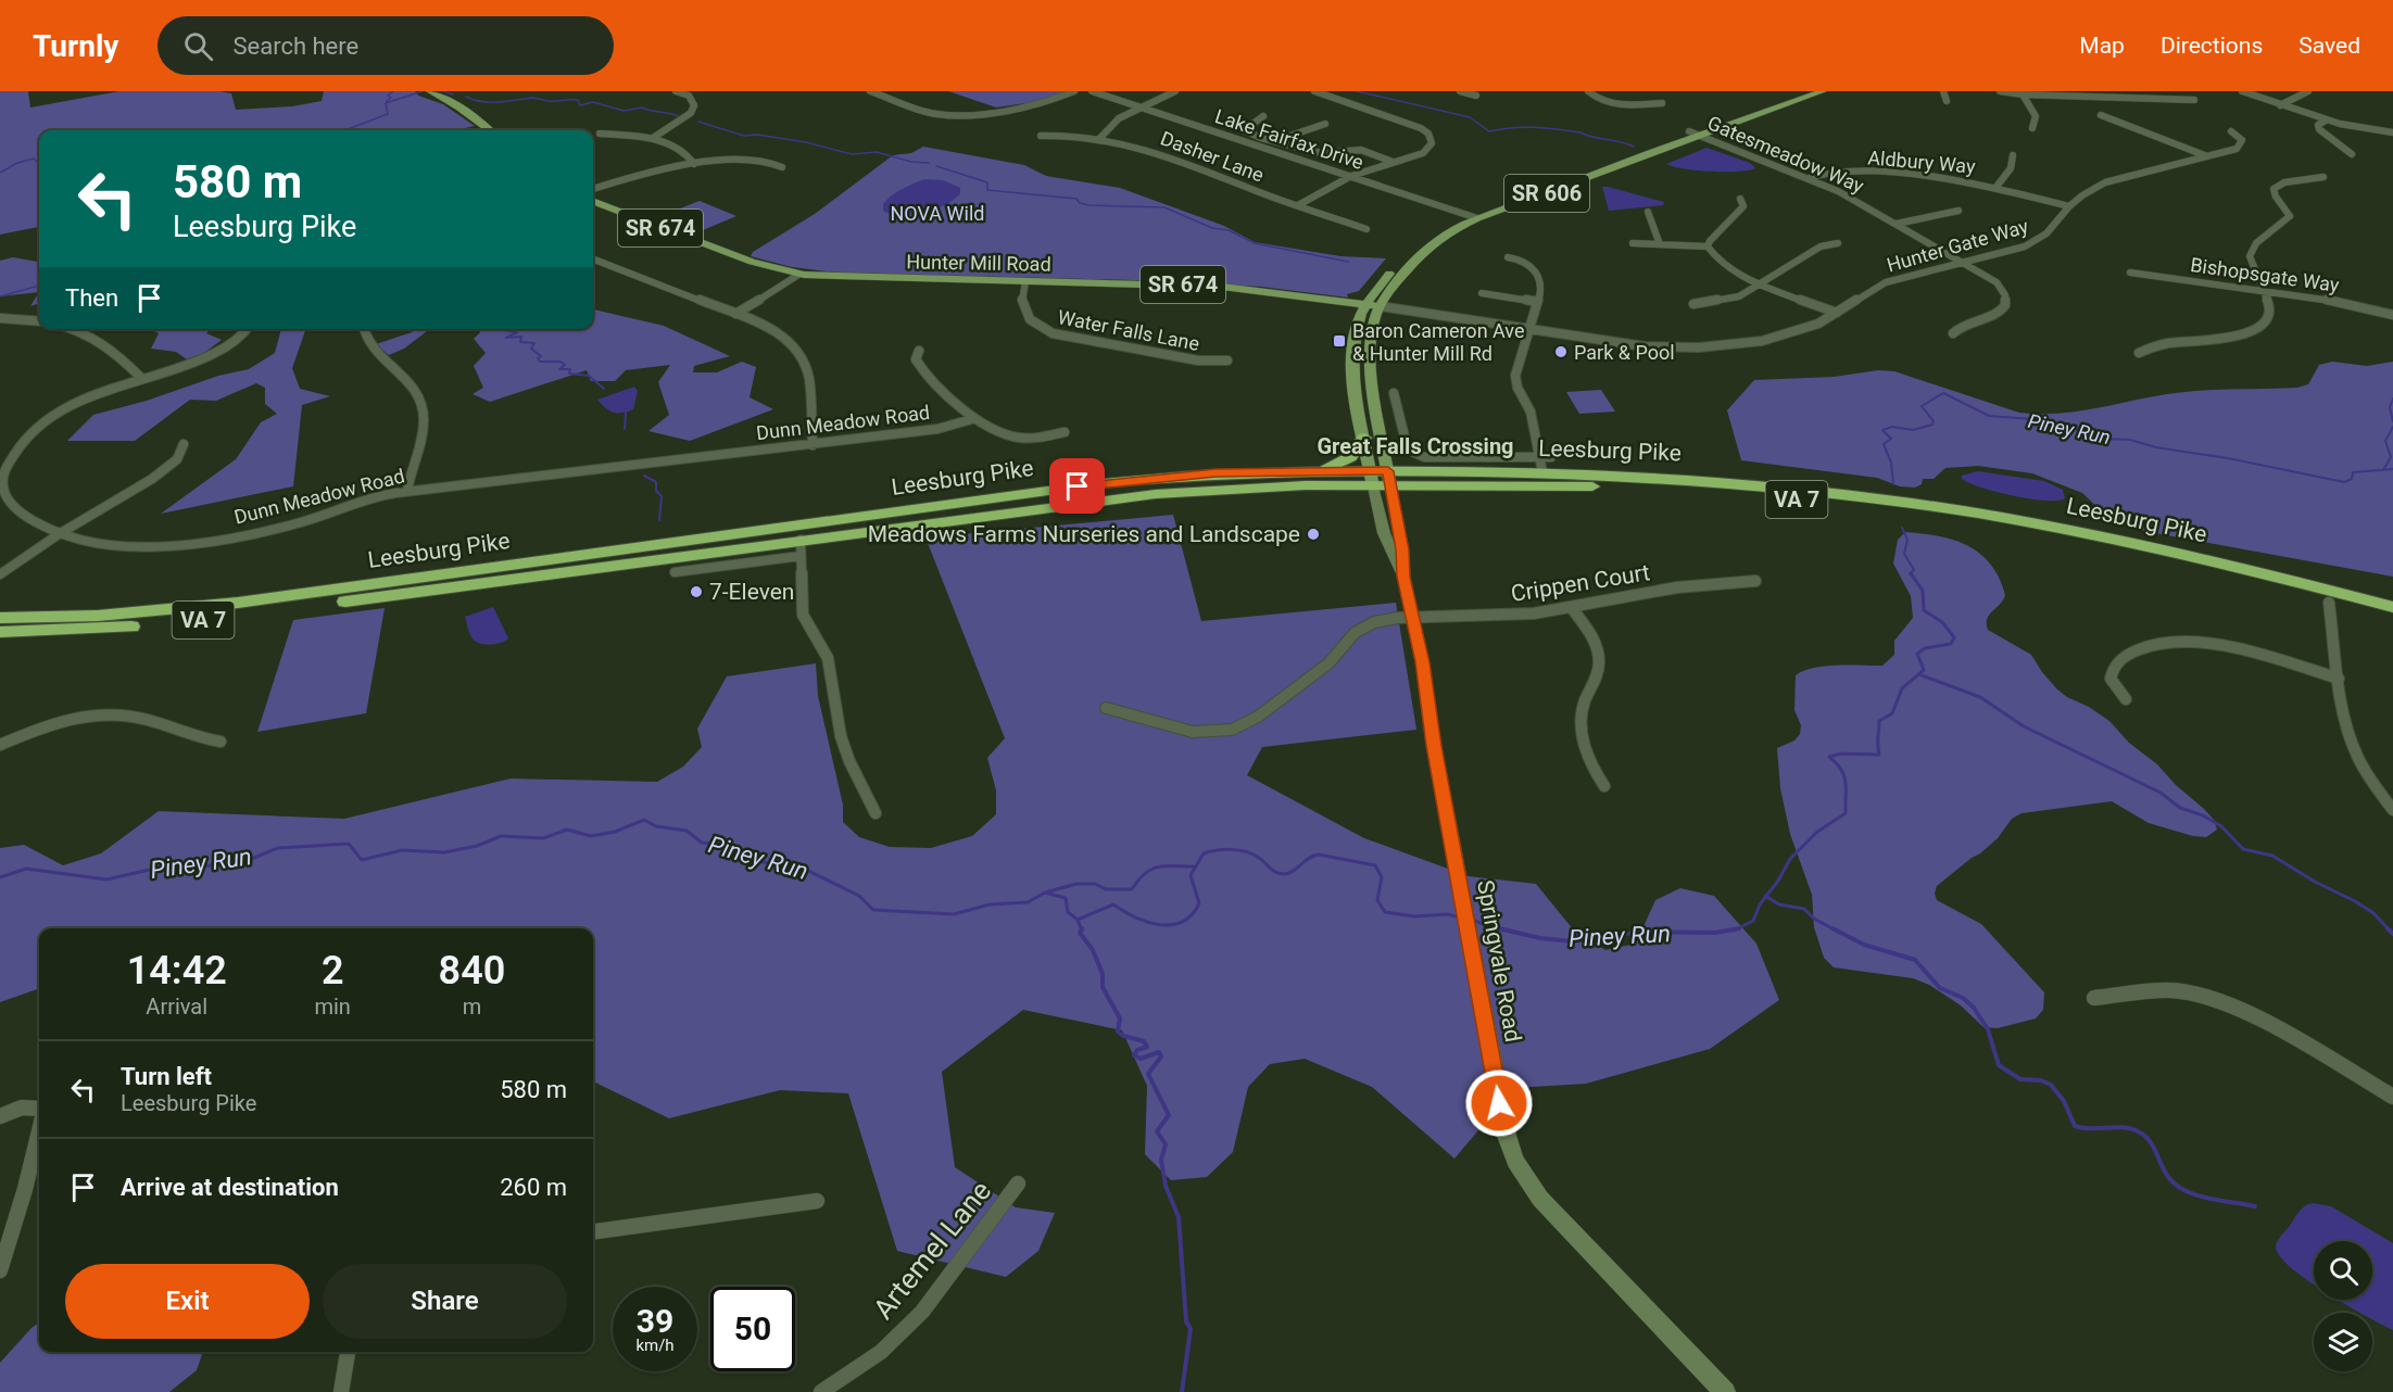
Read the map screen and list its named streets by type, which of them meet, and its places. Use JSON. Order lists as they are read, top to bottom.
{
  "streets": {
    "highway": ["Leesburg Pike", "VA 7"],
    "main road": [
      "SR 606",
      "SR 674",
      "Hunter Mill Road",
      "Springvale Road"
    ],
    "street": [
      "Lake Fairfax Drive",
      "Gatesmeadow Way",
      "Dasher Lane",
      "Aldbury Way",
      "Hunter Gate Way",
      "Bishopsgate Way",
      "Water Falls Lane",
      "Dunn Meadow Road",
      "Crippen Court",
      "Artemel Lane"
    ]
  },
  "crossings": [
    ["Lake Fairfax Drive", "SR 606"],
    ["Gatesmeadow Way", "Aldbury Way"],
    ["Gatesmeadow Way", "SR 606"],
    ["Gatesmeadow Way", "Hunter Gate Way"],
    ["Aldbury Way", "Hunter Gate Way"],
    ["SR 606", "Hunter Gate Way"],
    ["SR 606", "Hunter Mill Road"],
    ["SR 606", "Leesburg Pike"],
    ["SR 606", "Springvale Road"],
    ["Hunter Gate Way", "Hunter Mill Road"],
    ["Hunter Mill Road", "Water Falls Lane"],
    ["Leesburg Pike", "Springvale Road"],
    ["Crippen Court", "Springvale Road"]
  ],
  "districts": ["Great Falls Crossing"],
  "water": ["Piney Run"],
  "parks": ["NOVA Wild"],
  "places": {
    "transit": ["Baron Cameron Ave & Hunter Mill Rd"],
    "other": ["Park & Pool", "Meadows Farms Nurseries and Landscape", "7-Eleven"]
  },
  "page": {
    "header": "Turnly",
    "search": "Search here",
    "nav": ["Map", "Directions", "Saved"],
    "turn": ["580 m", "Leesburg Pike"],
    "then": "Then",
    "eta": [
      "14:42",
      "Arrival",
      "2",
      "min",
      "840",
      "m"
    ],
    "list": [
      {
        "name": "Turn left",
        "note": "Leesburg Pike",
        "value": "580 m"
      },
      {
        "name": "Arrive at destination",
        "value": "260 m"
      }
    ],
    "buttons": ["Exit", "Share"],
    "speed": "39 km/h",
    "limit": "50"
  }
}
